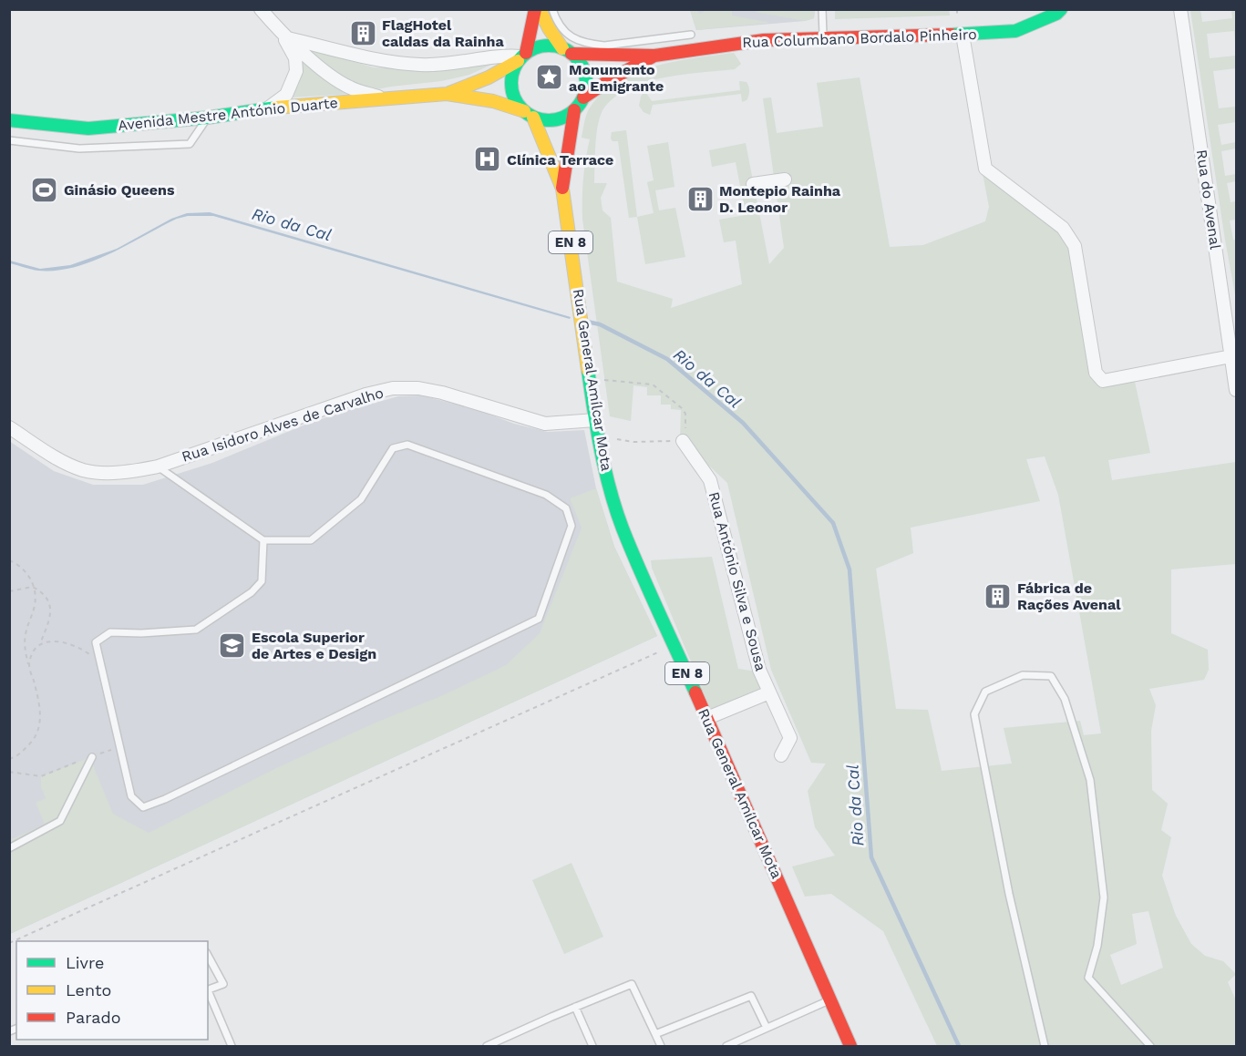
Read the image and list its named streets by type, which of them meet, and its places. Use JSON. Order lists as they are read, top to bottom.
{
  "streets": {
    "main road": [
      "Rua Columbano Bordalo Pinheiro",
      "Avenida Mestre António Duarte",
      "EN 8",
      "Rua General Amílcar Mota"
    ],
    "street": ["Rua do Avenal", "Rua Isidoro Alves de Carvalho", "Rua António Silva e Sousa"]
  },
  "crossings": [
    ["Rua General Amílcar Mota", "Rua Isidoro Alves de Carvalho"]
  ],
  "water": ["Rio da Cal"],
  "places": {
    "building": ["FlagHotel caldas da Rainha", "Montepio Rainha D. Leonor", "Fábrica de Rações Avenal"],
    "place": ["Monumento ao Emigrante"],
    "hospital": ["Clínica Terrace"],
    "sports": ["Ginásio Queens"],
    "school or university": ["Escola Superior de Artes e Design"]
  },
  "legend": ["Livre", "Lento", "Parado"]
}
